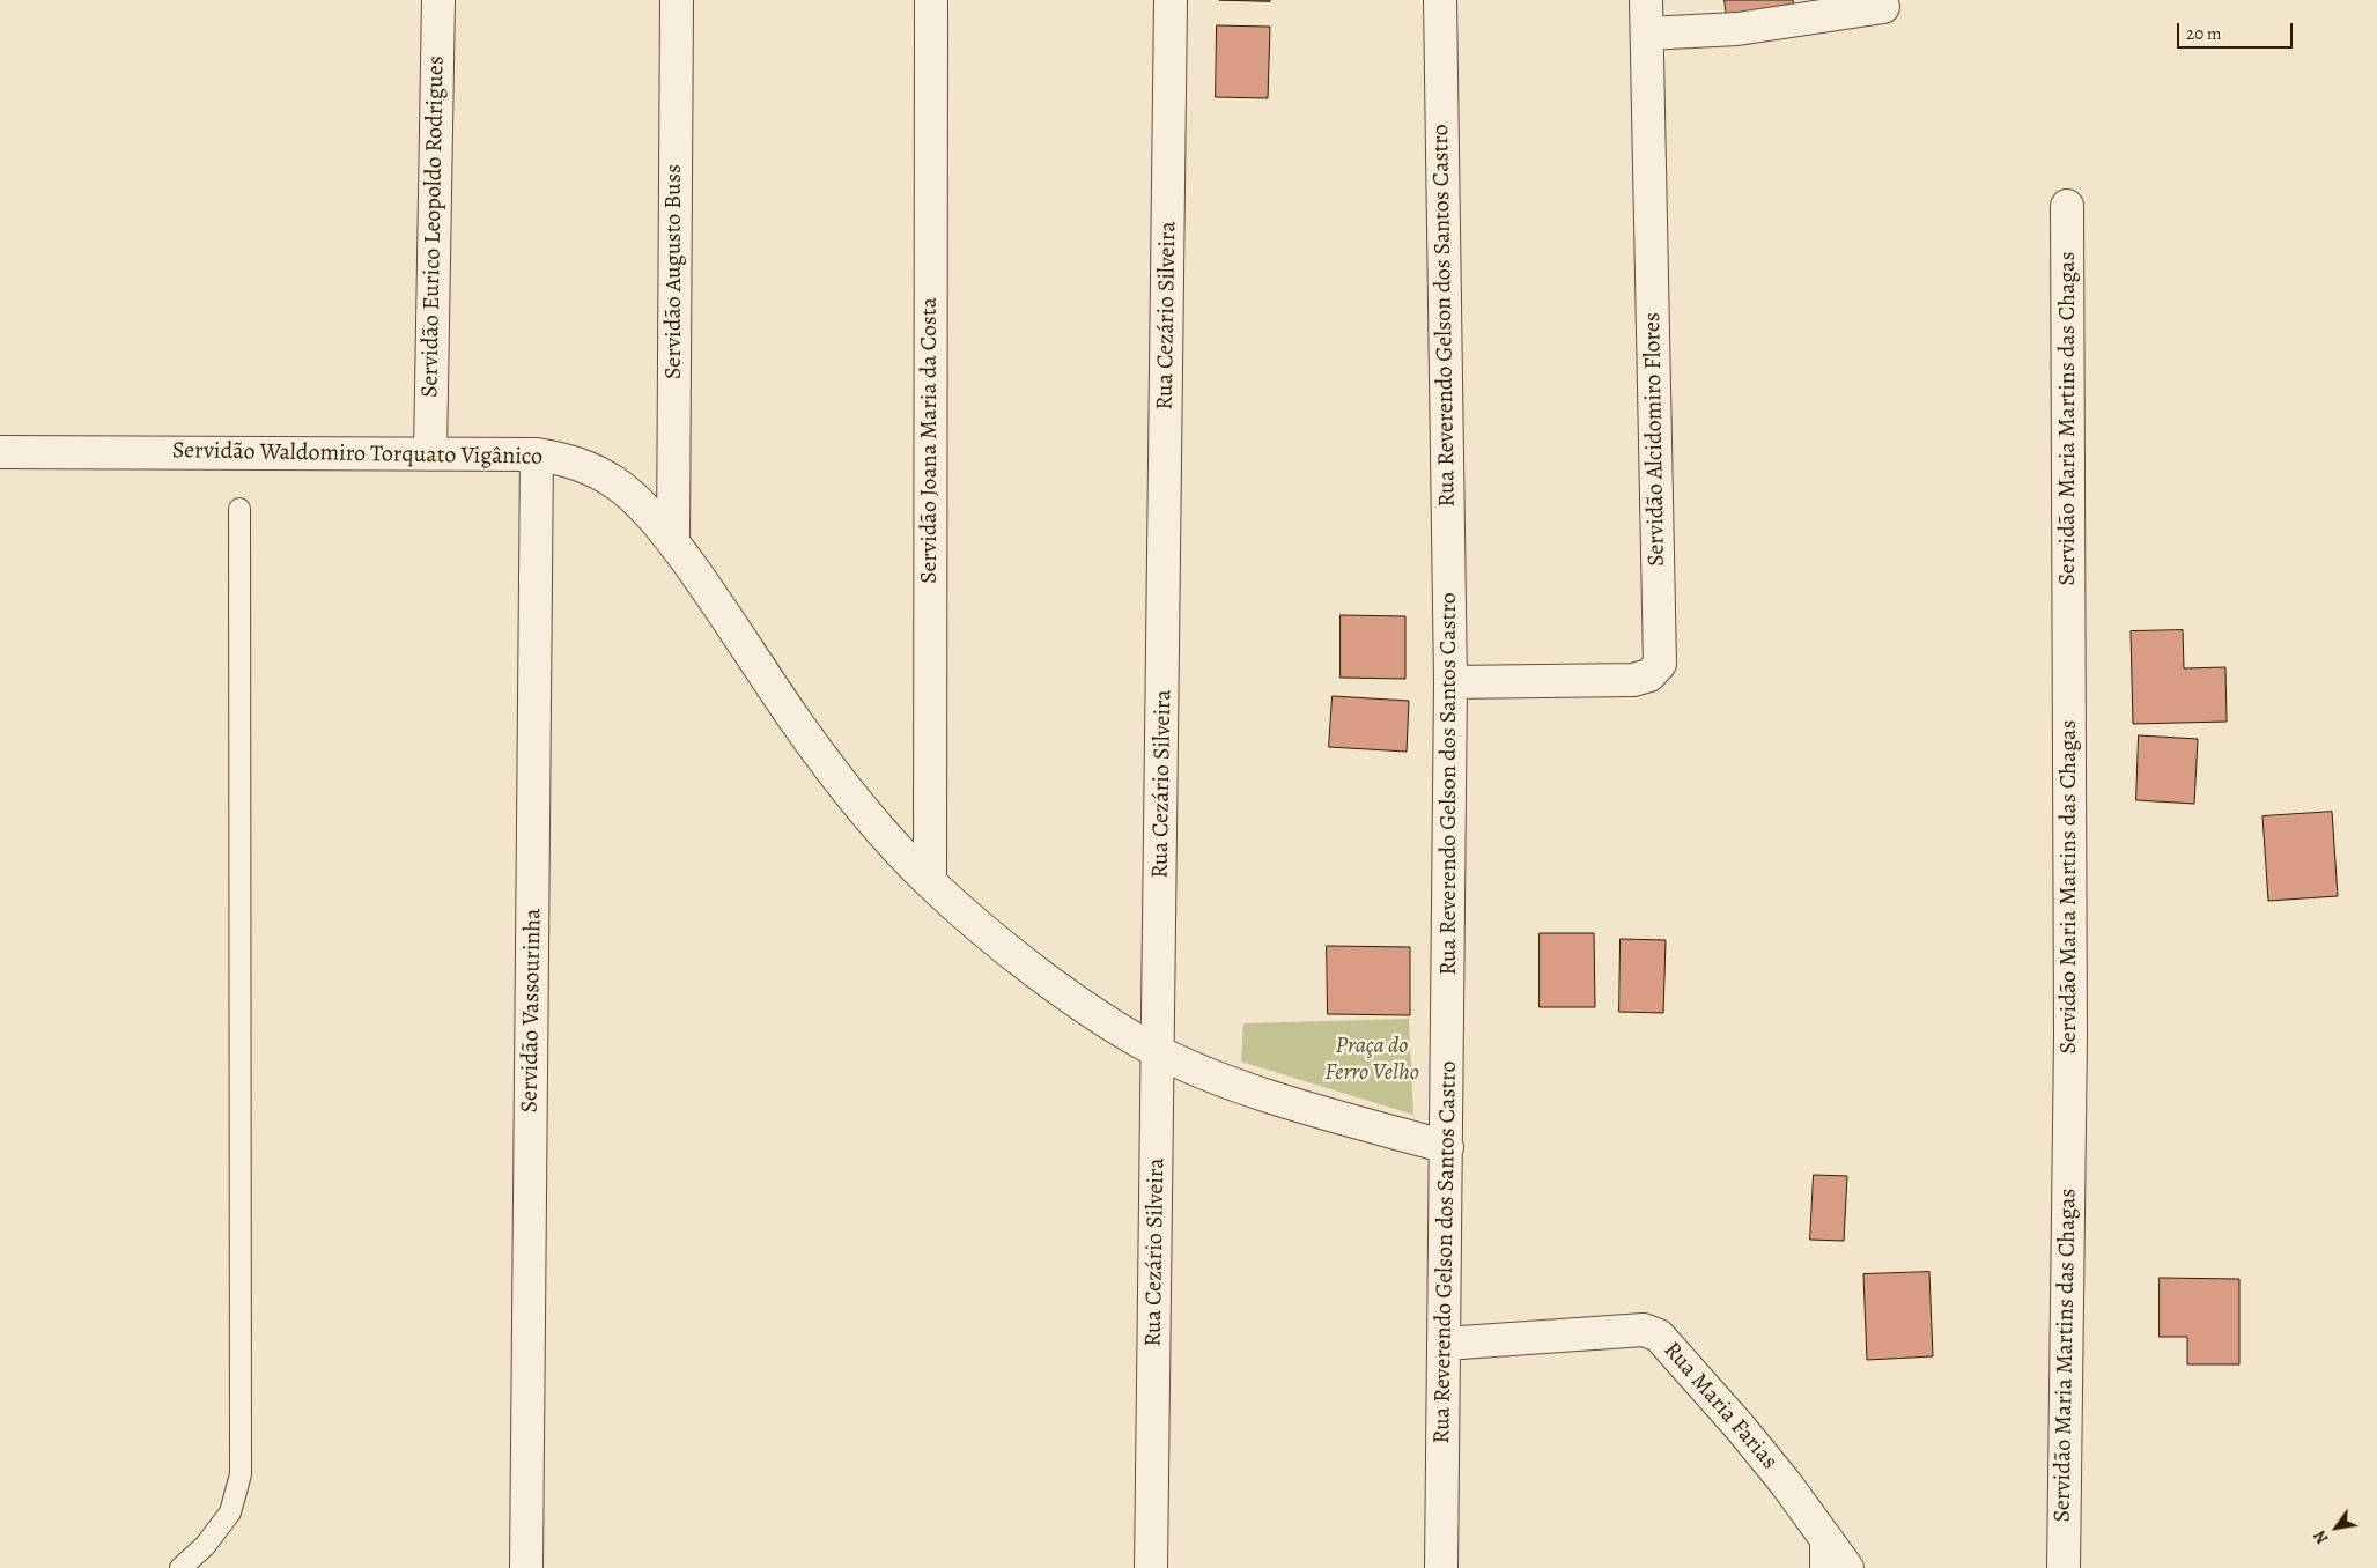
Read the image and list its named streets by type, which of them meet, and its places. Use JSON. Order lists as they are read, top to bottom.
{
  "streets": {
    "street": [
      "Servidão Eurico Leopoldo Rodrigues",
      "Servidão Augusto Buss",
      "Rua Cezário Silveira",
      "Rua Reverendo Gelson dos Santos Castro",
      "Servidão Maria Martins das Chagas",
      "Servidão Alcidomiro Flores",
      "Servidão Joana Maria da Costa",
      "Servidão Waldomiro Torquato Vigânico",
      "Servidão Vassourinha",
      "Rua Maria Farias"
    ]
  },
  "crossings": [
    ["Servidão Eurico Leopoldo Rodrigues", "Servidão Waldomiro Torquato Vigânico"],
    ["Servidão Augusto Buss", "Servidão Waldomiro Torquato Vigânico"],
    ["Rua Cezário Silveira", "Servidão Waldomiro Torquato Vigânico"],
    ["Rua Reverendo Gelson dos Santos Castro", "Servidão Alcidomiro Flores"],
    ["Rua Reverendo Gelson dos Santos Castro", "Servidão Waldomiro Torquato Vigânico"],
    ["Rua Reverendo Gelson dos Santos Castro", "Rua Maria Farias"],
    ["Servidão Joana Maria da Costa", "Servidão Waldomiro Torquato Vigânico"],
    ["Servidão Waldomiro Torquato Vigânico", "Servidão Vassourinha"]
  ],
  "parks": ["Praça do Ferro Velho"],
  "scale_bar": "20 m",
  "north": "bottom left"
}
